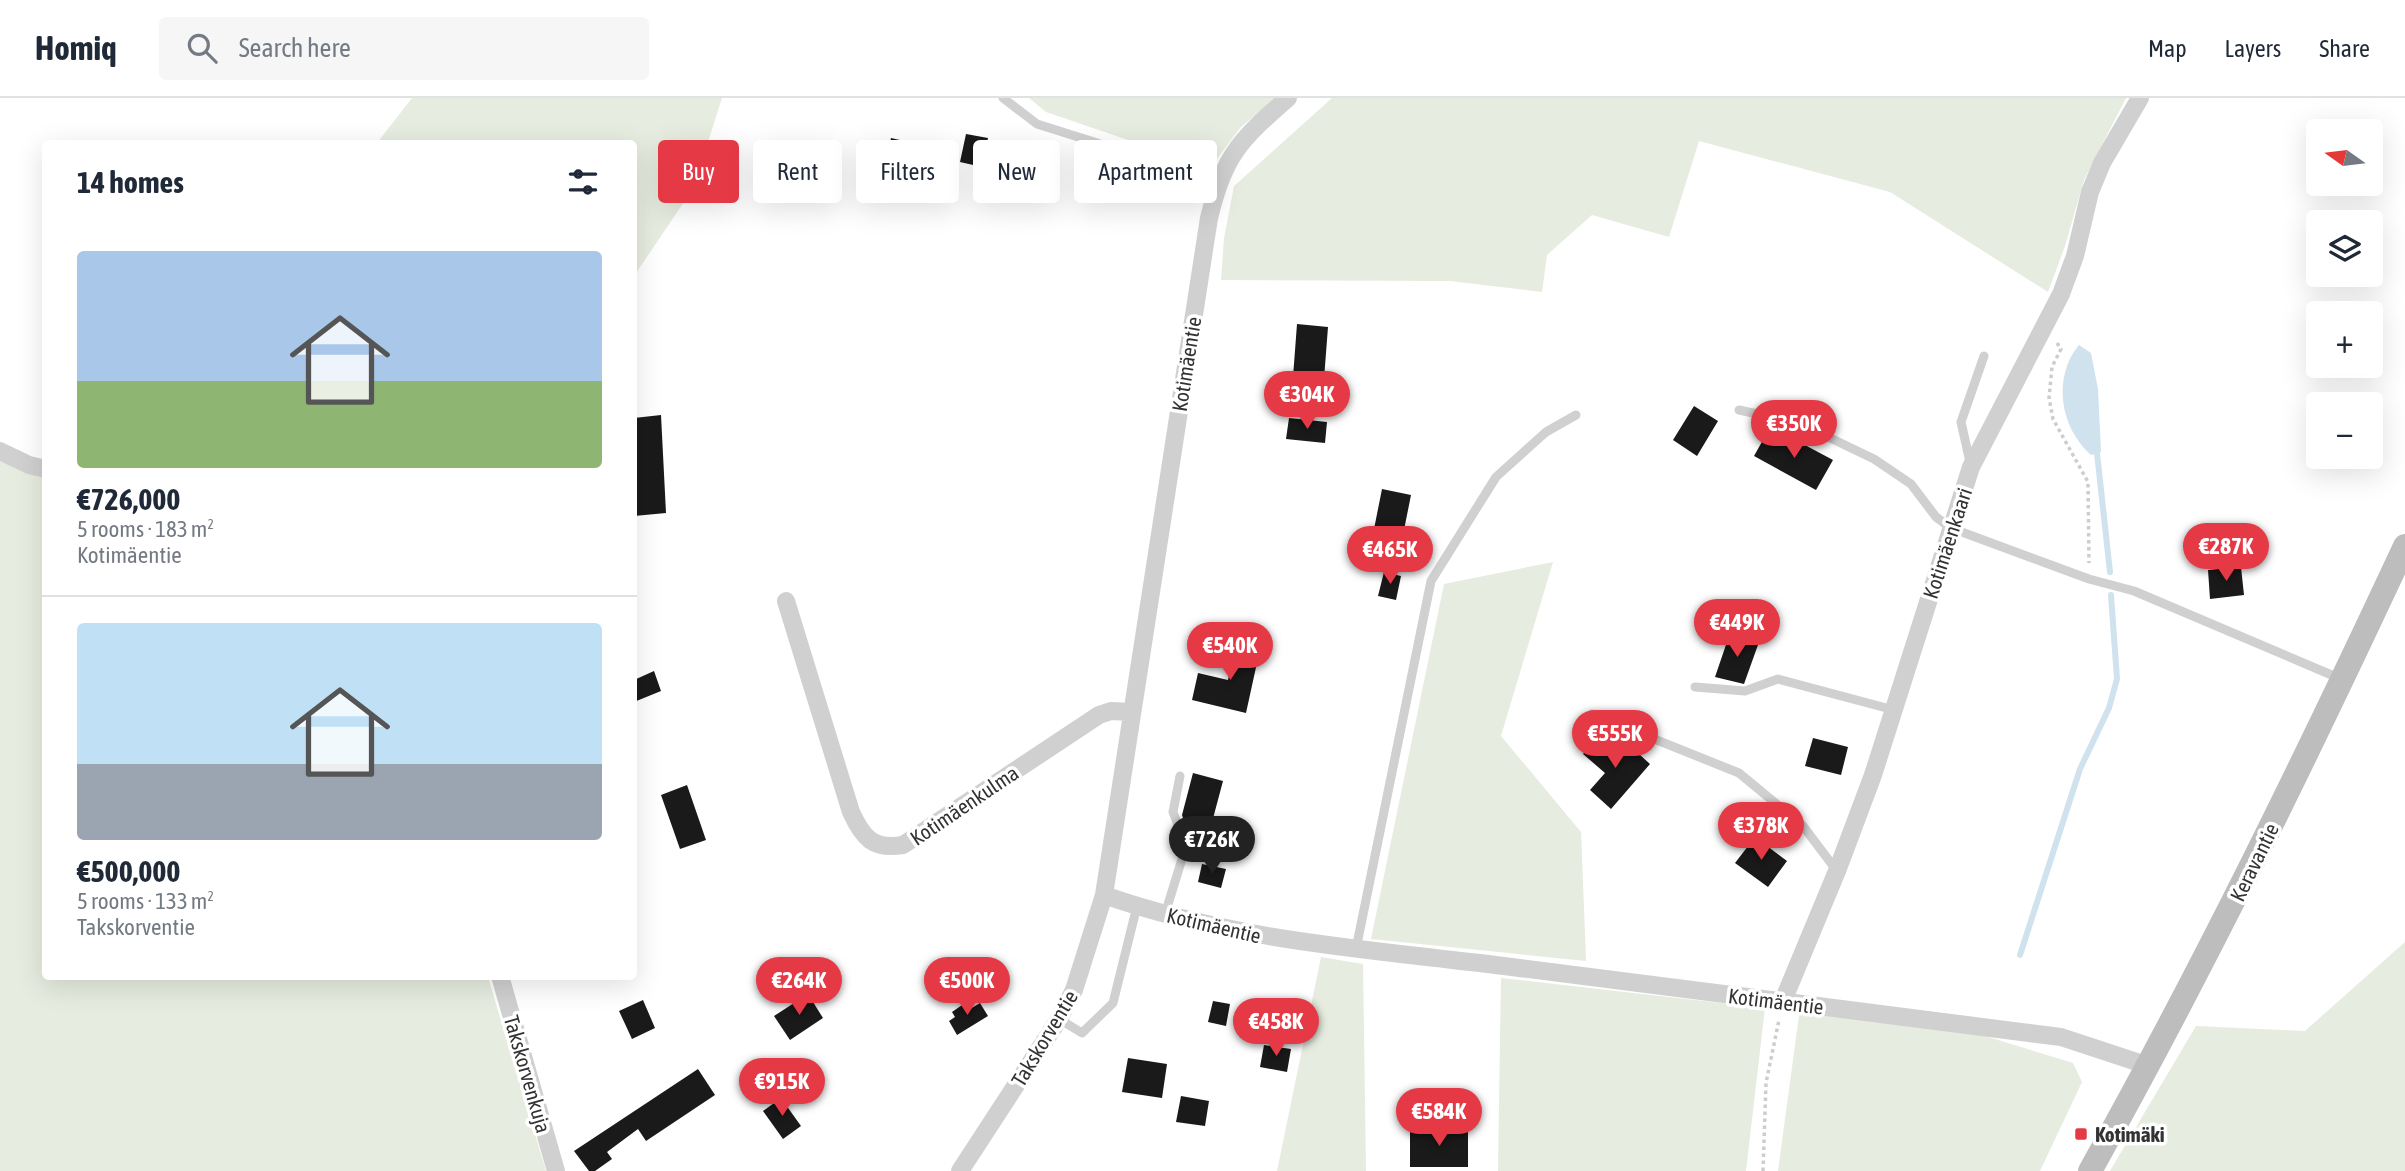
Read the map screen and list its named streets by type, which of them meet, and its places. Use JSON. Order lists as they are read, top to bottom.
{
  "streets": {
    "main road": ["Keravantie"],
    "street": [
      "Kotimäentie",
      "Kotimäenkaari",
      "Kotimäenkulma",
      "Takskorventie",
      "Takskorvenkuja"
    ]
  },
  "crossings": [
    ["Kotimäentie", "Kotimäenkaari"],
    ["Kotimäentie", "Kotimäenkulma"],
    ["Kotimäentie", "Keravantie"],
    ["Kotimäentie", "Takskorventie"]
  ],
  "places": {
    "transit": ["Kotimäki"]
  },
  "north": "left",
  "page": {
    "header": "Homiq",
    "search": "Search here",
    "nav": ["Map", "Layers", "Share"],
    "map_buttons": ["+", "−"],
    "chip": [
      "Buy",
      "Rent",
      "Filters",
      "New",
      "Apartment"
    ],
    "heading": "14 homes",
    "list": [
      {
        "name": "€726,000",
        "note": "5 rooms · 183 m² · Kotimäentie"
      },
      {
        "name": "€500,000",
        "note": "5 rooms · 133 m² · Takskorventie"
      }
    ],
    "price": [
      "€304K",
      "€350K",
      "€287K",
      "€465K",
      "€449K",
      "€540K",
      "€555K",
      "€378K",
      "€726K",
      "€264K",
      "€500K",
      "€458K",
      "€915K",
      "€584K"
    ]
  }
}
